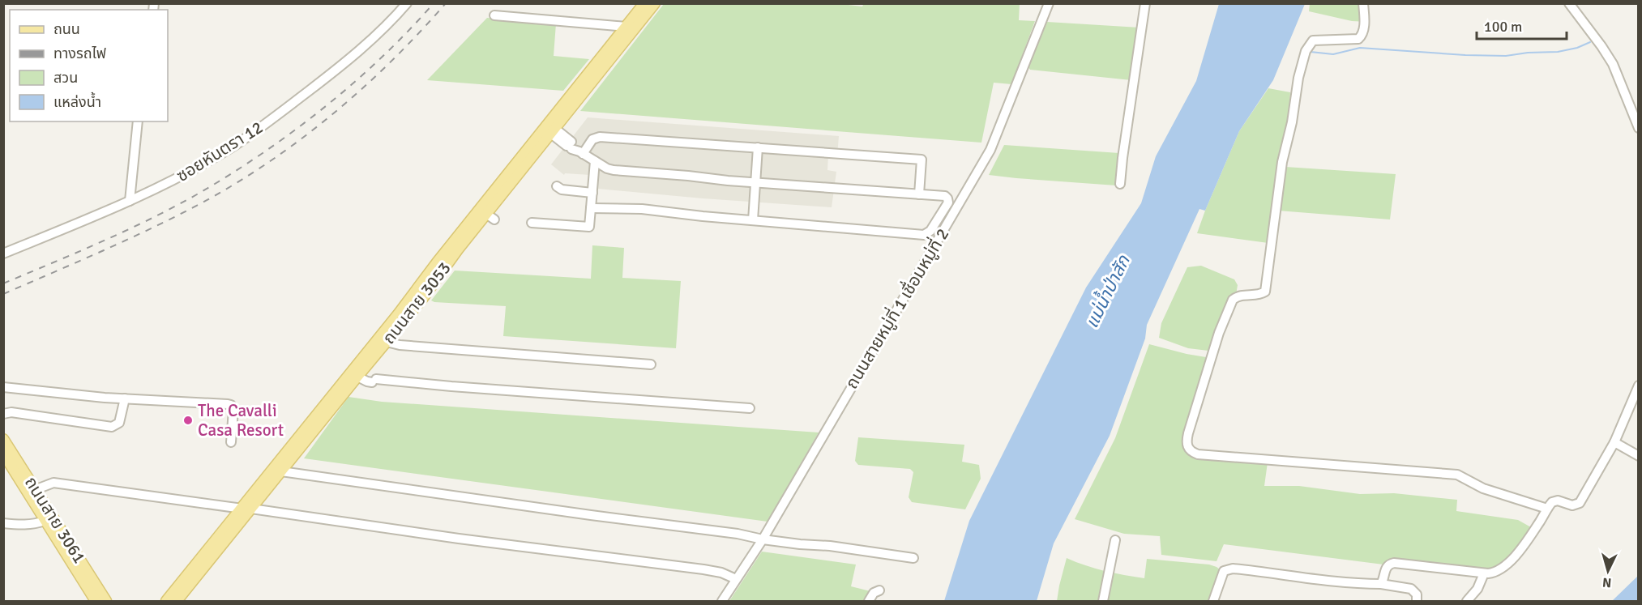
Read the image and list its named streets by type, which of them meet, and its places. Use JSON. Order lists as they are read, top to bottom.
{
  "streets": {
    "main road": ["ถนนสาย 3053", "ถนนสาย 3061"],
    "street": ["ซอยหันตรา 12", "ถนนสายหมู่ที่ 1 เชื่อมหมู่ที่ 2"]
  },
  "water": ["แม่น้ำป่าสัก"],
  "places": ["The Cavalli Casa Resort"],
  "legend": [
    "ถนน",
    "ทางรถไฟ",
    "สวน",
    "แหล่งน้ำ"
  ],
  "scale_bar": "100 m",
  "north": "bottom"
}
